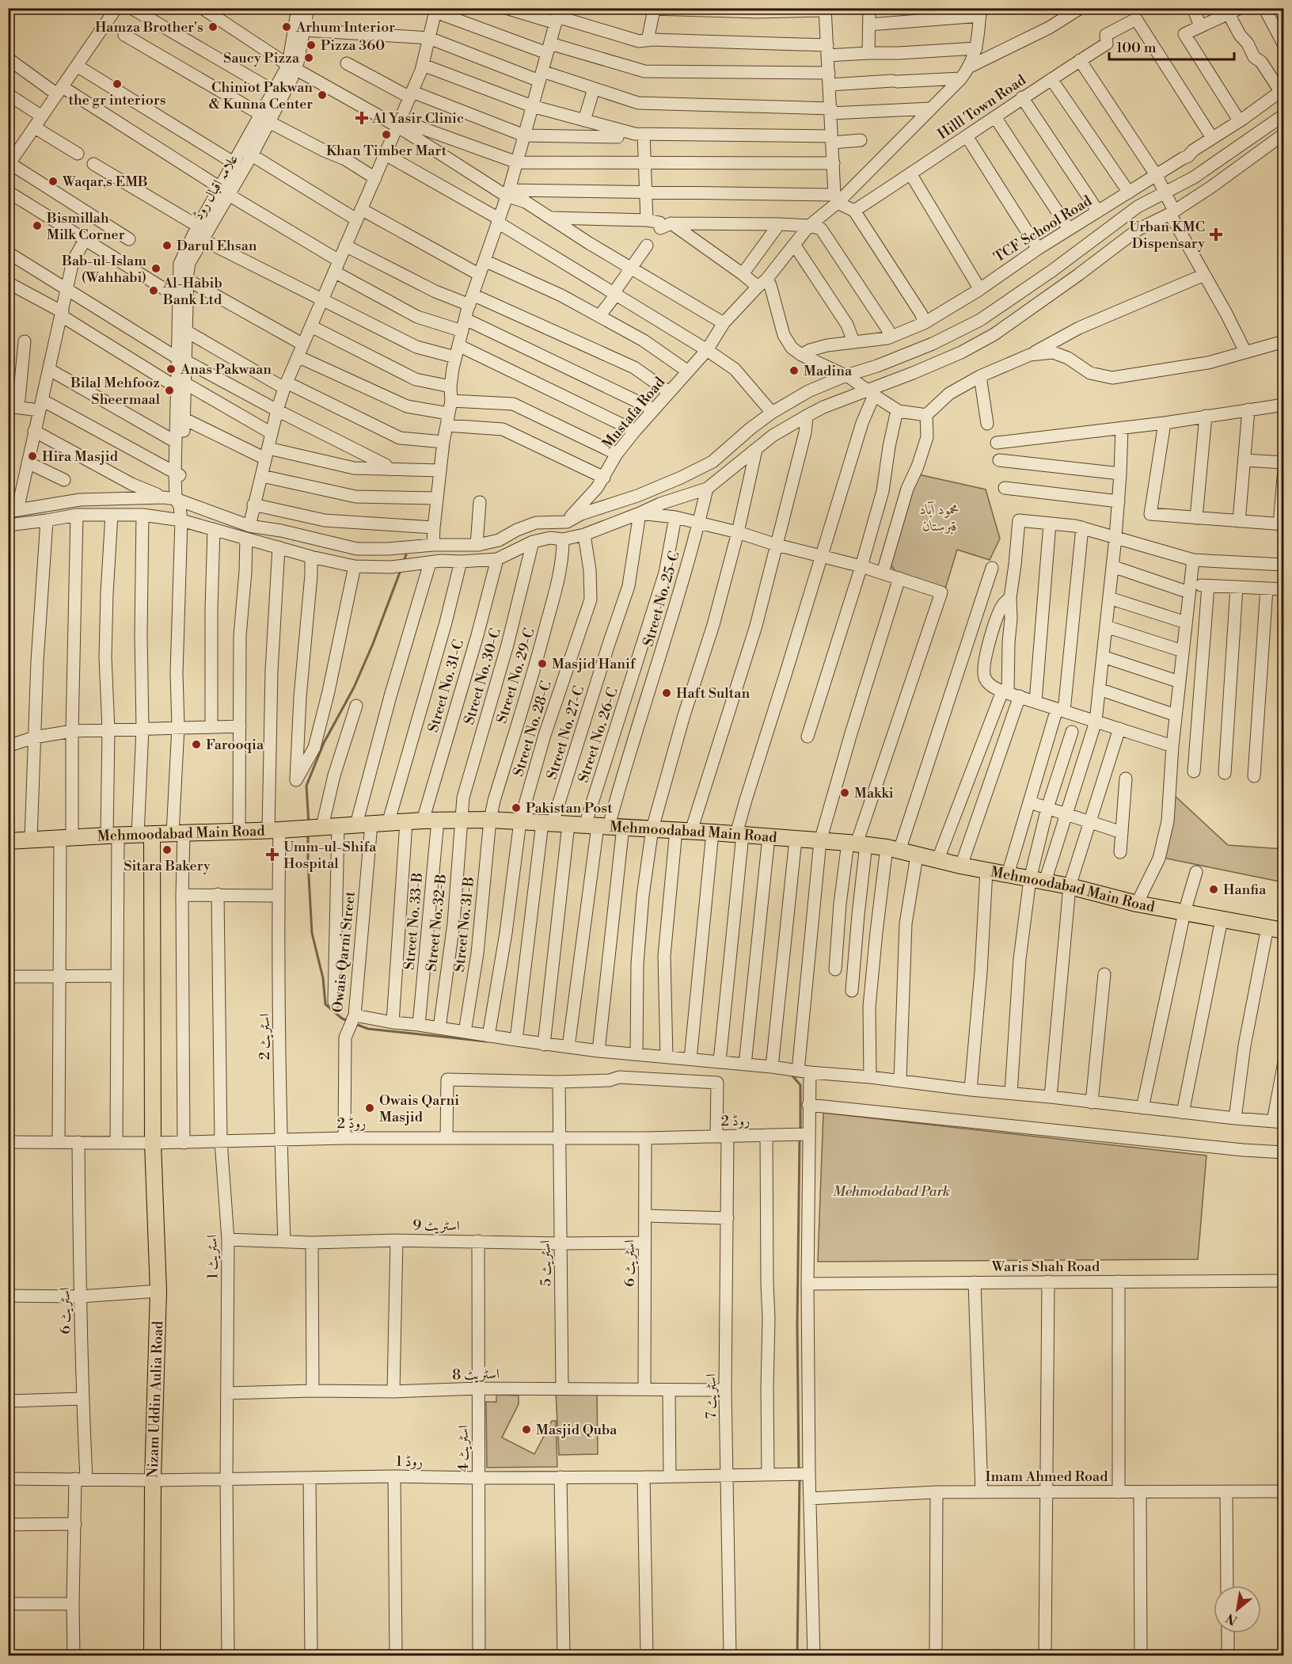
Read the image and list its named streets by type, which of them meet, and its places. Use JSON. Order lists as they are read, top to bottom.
{
  "streets": {
    "main road": ["Mehmoodabad Main Road", "Nizam Uddin Aulia Road"],
    "street": [
      "Hilll Town Road",
      "علامہ اقبال روڈ",
      "TCF School Road",
      "Mustafa Road",
      "Street No. 25-C",
      "Street No. 29-C",
      "Street No. 30-C",
      "Street No. 31-C",
      "Street No. 28-C",
      "Street No. 27-C",
      "Street No. 26-C",
      "Street No. 33-B",
      "Street No. 32-B",
      "Street No. 31-B",
      "Owais Qarni Street",
      "اسٹریٹ 2",
      "روڈ 2",
      "اسٹریٹ 9",
      "اسٹریٹ 1",
      "اسٹریٹ 5",
      "اسٹریٹ 6",
      "Waris Shah Road",
      "اسٹریٹ 8",
      "اسٹریٹ 7",
      "اسٹریٹ 4",
      "روڈ 1",
      "Imam Ahmed Road"
    ]
  },
  "crossings": [
    ["Hilll Town Road", "TCF School Road"],
    ["علامہ اقبال روڈ", "Mehmoodabad Main Road"],
    ["علامہ اقبال روڈ", "روڈ 2"],
    ["Street No. 25-C", "Street No. 26-C"],
    ["Street No. 25-C", "Mehmoodabad Main Road"],
    ["Street No. 29-C", "Mehmoodabad Main Road"],
    ["Street No. 29-C", "Street No. 31-B"],
    ["Street No. 30-C", "Mehmoodabad Main Road"],
    ["Street No. 30-C", "Street No. 32-B"],
    ["Street No. 31-C", "Mehmoodabad Main Road"],
    ["Street No. 31-C", "Street No. 33-B"],
    ["Street No. 28-C", "Mehmoodabad Main Road"],
    ["Street No. 27-C", "Mehmoodabad Main Road"],
    ["Street No. 26-C", "Mehmoodabad Main Road"],
    ["Mehmoodabad Main Road", "Street No. 33-B"],
    ["Mehmoodabad Main Road", "Street No. 32-B"],
    ["Mehmoodabad Main Road", "Street No. 31-B"],
    ["Mehmoodabad Main Road", "Owais Qarni Street"],
    ["Mehmoodabad Main Road", "اسٹریٹ 2"],
    ["Mehmoodabad Main Road", "Nizam Uddin Aulia Road"],
    ["Owais Qarni Street", "روڈ 2"],
    ["اسٹریٹ 2", "روڈ 2"],
    ["اسٹریٹ 2", "اسٹریٹ 9"],
    ["روڈ 2", "اسٹریٹ 1"],
    ["روڈ 2", "اسٹریٹ 5"],
    ["روڈ 2", "اسٹریٹ 6"],
    ["روڈ 2", "اسٹریٹ 7"],
    ["روڈ 2", "Nizam Uddin Aulia Road"],
    ["اسٹریٹ 9", "اسٹریٹ 1"],
    ["اسٹریٹ 9", "اسٹریٹ 5"],
    ["اسٹریٹ 9", "اسٹریٹ 6"],
    ["اسٹریٹ 9", "اسٹریٹ 4"],
    ["اسٹریٹ 1", "اسٹریٹ 8"],
    ["اسٹریٹ 1", "روڈ 1"],
    ["اسٹریٹ 5", "اسٹریٹ 8"],
    ["اسٹریٹ 5", "اسٹریٹ 7"],
    ["اسٹریٹ 6", "اسٹریٹ 8"],
    ["اسٹریٹ 6", "روڈ 1"],
    ["اسٹریٹ 8", "اسٹریٹ 7"],
    ["اسٹریٹ 8", "اسٹریٹ 4"],
    ["اسٹریٹ 7", "روڈ 1"],
    ["Nizam Uddin Aulia Road", "روڈ 1"],
    ["اسٹریٹ 4", "روڈ 1"]
  ],
  "parks": ["محمود آباد قبرستان", "Mehmodabad Park"],
  "places": {
    "other": [
      "Hamza Brother's",
      "Arhum Interior",
      "Pizza 360",
      "Saucy Pizza",
      "the gr interiors",
      "Chiniot Pakwan & Kunna Center",
      "Khan Timber Mart",
      "Waqar,s EMB",
      "Bismillah Milk Corner",
      "Darul Ehsan",
      "Bab-ul-Islam (Wahhabi)",
      "Al-Habib Bank Ltd",
      "Anas Pakwaan",
      "Madina",
      "Bilal Mehfooz Sheermaal",
      "Hira Masjid",
      "Masjid Hanif",
      "Haft Sultan",
      "Farooqia",
      "Makki",
      "Pakistan Post",
      "Sitara Bakery",
      "Hanfia",
      "Owais Qarni Masjid",
      "Masjid Quba"
    ],
    "health": ["Al Yasir Clinic", "Urban KMC Dispensary", "Umm-ul-Shifa Hospital"]
  },
  "scale_bar": "100 m",
  "north": "bottom left"
}
